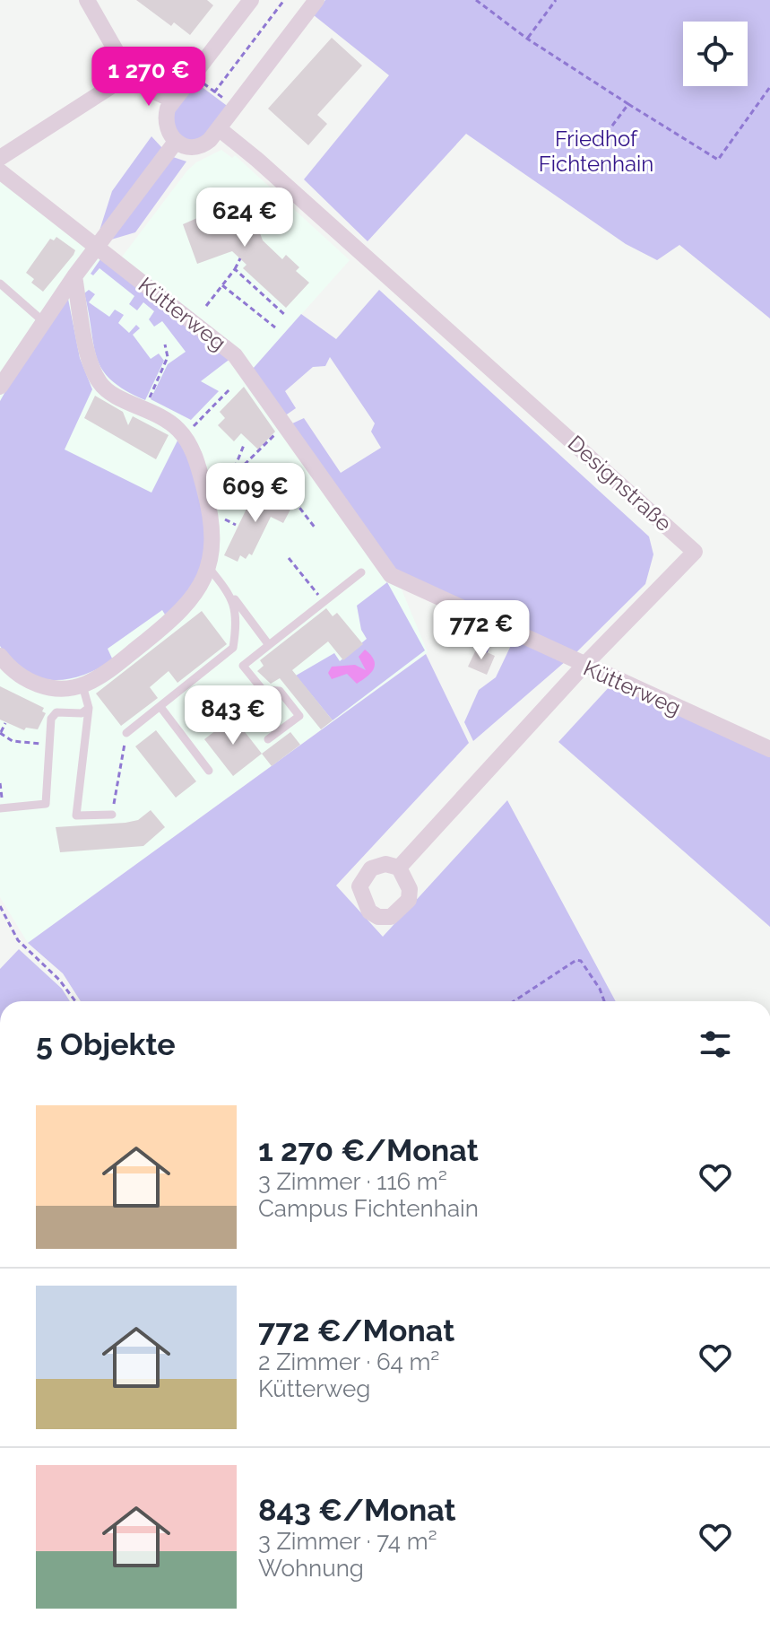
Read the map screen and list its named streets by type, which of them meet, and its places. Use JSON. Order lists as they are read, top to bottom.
{
  "streets": {
    "street": ["Kütterweg", "Designstraße"]
  },
  "crossings": [
    ["Kütterweg", "Designstraße"]
  ],
  "parks": ["Friedhof Fichtenhain"],
  "page": {
    "price": [
      "1 270 €",
      "624 €",
      "609 €",
      "772 €",
      "843 €"
    ],
    "heading": "5 Objekte",
    "list": [
      {
        "name": "1 270 €/Monat",
        "note": "3 Zimmer · 116 m² · Campus Fichtenhain"
      },
      {
        "name": "772 €/Monat",
        "note": "2 Zimmer · 64 m² · Kütterweg"
      },
      {
        "name": "843 €/Monat",
        "note": "3 Zimmer · 74 m² · Wohnung"
      }
    ]
  }
}
